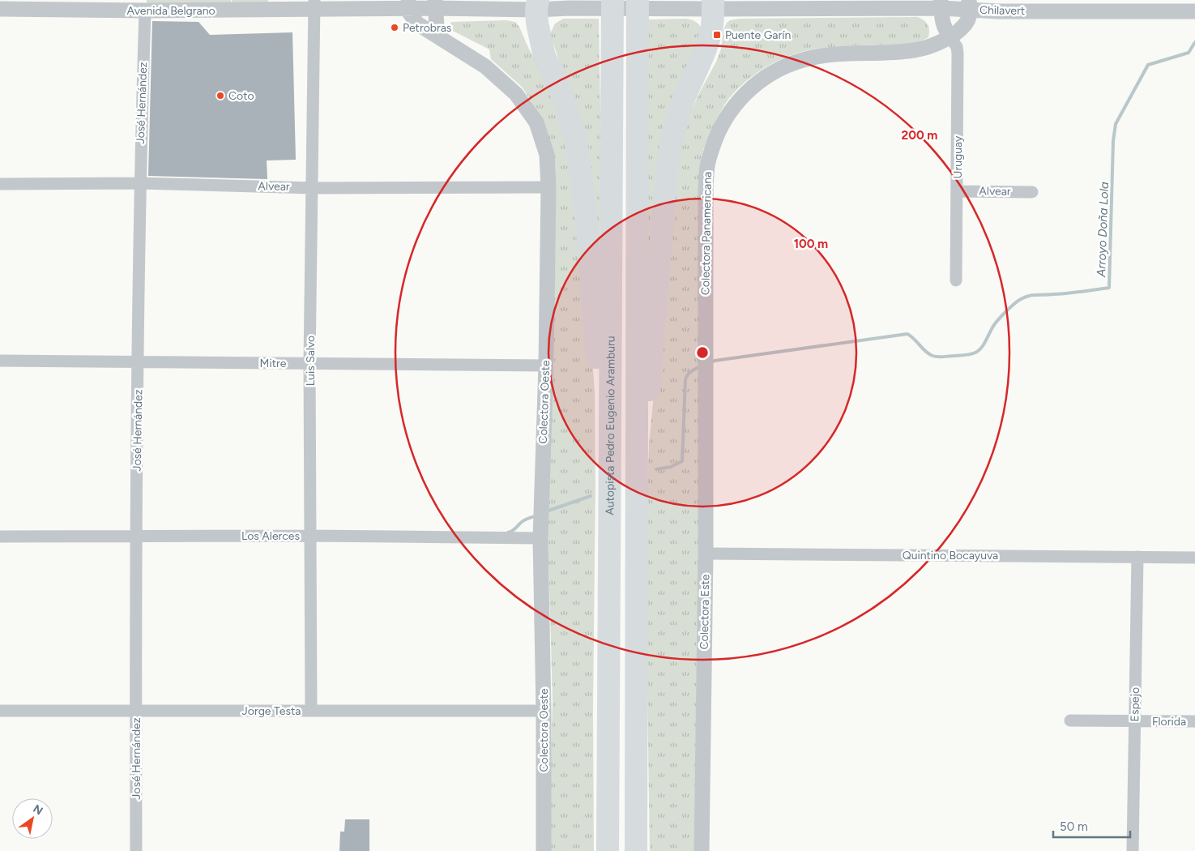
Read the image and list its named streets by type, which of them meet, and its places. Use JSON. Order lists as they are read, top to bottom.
{
  "streets": {
    "highway": ["Autopista Pedro Eugenio Aramburu"],
    "street": [
      "Avenida Belgrano",
      "Chilavert",
      "José Hernández",
      "Uruguay",
      "Alvear",
      "Colectora Panamericana",
      "Luis Salvo",
      "Mitre",
      "Colectora Oeste",
      "Los Alerces",
      "Quintino Bocayuva",
      "Colectora Este",
      "Espejo",
      "Jorge Testa",
      "Florida"
    ]
  },
  "crossings": [
    ["Avenida Belgrano", "José Hernández"],
    ["Avenida Belgrano", "Luis Salvo"],
    ["Avenida Belgrano", "Colectora Oeste"],
    ["Chilavert", "Colectora Panamericana"],
    ["José Hernández", "Alvear"],
    ["José Hernández", "Mitre"],
    ["José Hernández", "Los Alerces"],
    ["José Hernández", "Jorge Testa"],
    ["Uruguay", "Alvear"],
    ["Uruguay", "Colectora Panamericana"],
    ["Alvear", "Luis Salvo"],
    ["Alvear", "Colectora Oeste"],
    ["Colectora Panamericana", "Colectora Este"],
    ["Luis Salvo", "Mitre"],
    ["Luis Salvo", "Los Alerces"],
    ["Luis Salvo", "Jorge Testa"],
    ["Mitre", "Colectora Oeste"],
    ["Colectora Oeste", "Los Alerces"],
    ["Colectora Oeste", "Jorge Testa"],
    ["Quintino Bocayuva", "Colectora Este"],
    ["Quintino Bocayuva", "Espejo"],
    ["Espejo", "Florida"]
  ],
  "water": ["Arroyo Doña Lola"],
  "places": {
    "other": ["Petrobras", "Coto"],
    "transit": ["Puente Garín"]
  },
  "scale_bar": "50 m",
  "north": "top right",
  "rings": ["200 m", "100 m"]
}
